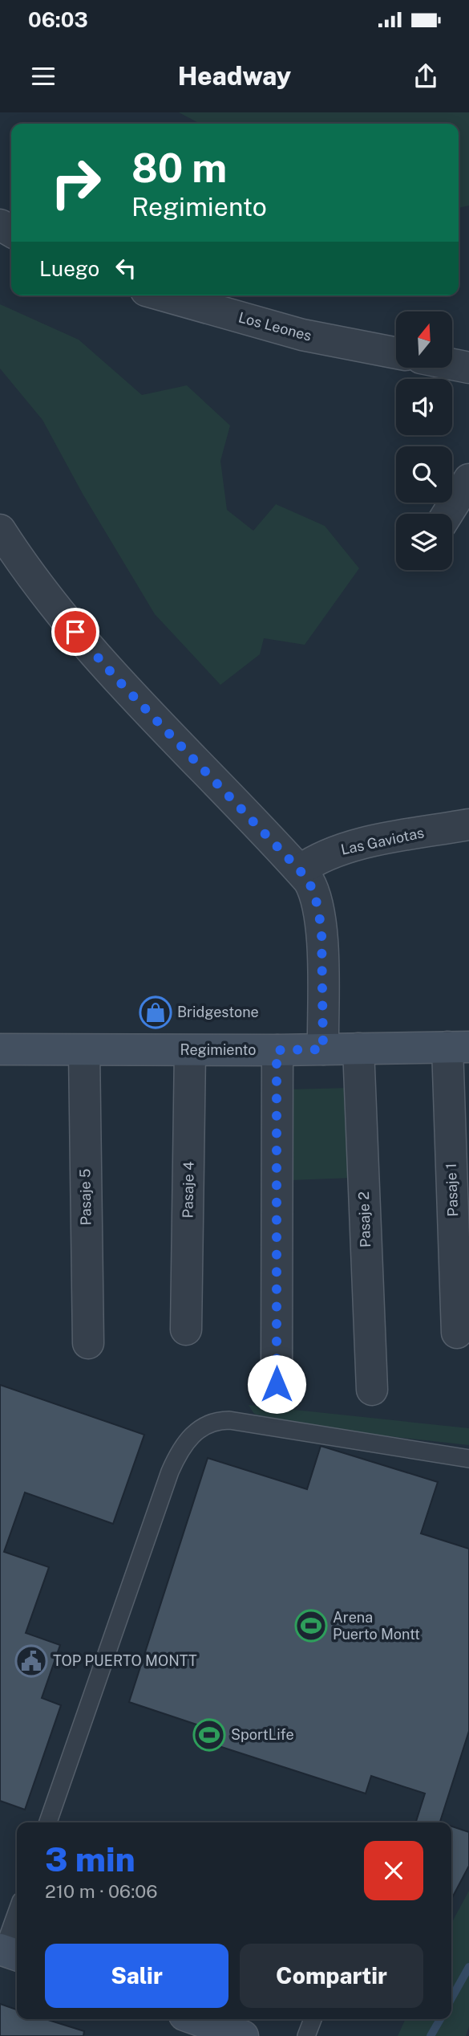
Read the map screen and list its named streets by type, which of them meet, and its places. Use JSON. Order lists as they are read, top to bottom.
{
  "streets": {
    "main road": ["Regimiento"],
    "street": [
      "Los Leones",
      "Las Gaviotas",
      "Pasaje 4",
      "Pasaje 1",
      "Pasaje 5",
      "Pasaje 2"
    ]
  },
  "crossings": [
    ["Regimiento", "Pasaje 4"],
    ["Regimiento", "Pasaje 1"],
    ["Regimiento", "Pasaje 5"],
    ["Regimiento", "Pasaje 2"]
  ],
  "places": {
    "shop": ["Bridgestone"],
    "sports": ["Arena Puerto Montt", "SportLife"],
    "public building": ["TOP PUERTO MONTT"]
  },
  "north": "top",
  "page": {
    "status": "06:03",
    "header": "Headway",
    "turn": ["80 m", "Regimiento"],
    "then": "Luego",
    "heading": ["3 min", "210 m · 06:06"],
    "buttons": ["Salir", "Compartir"]
  }
}
